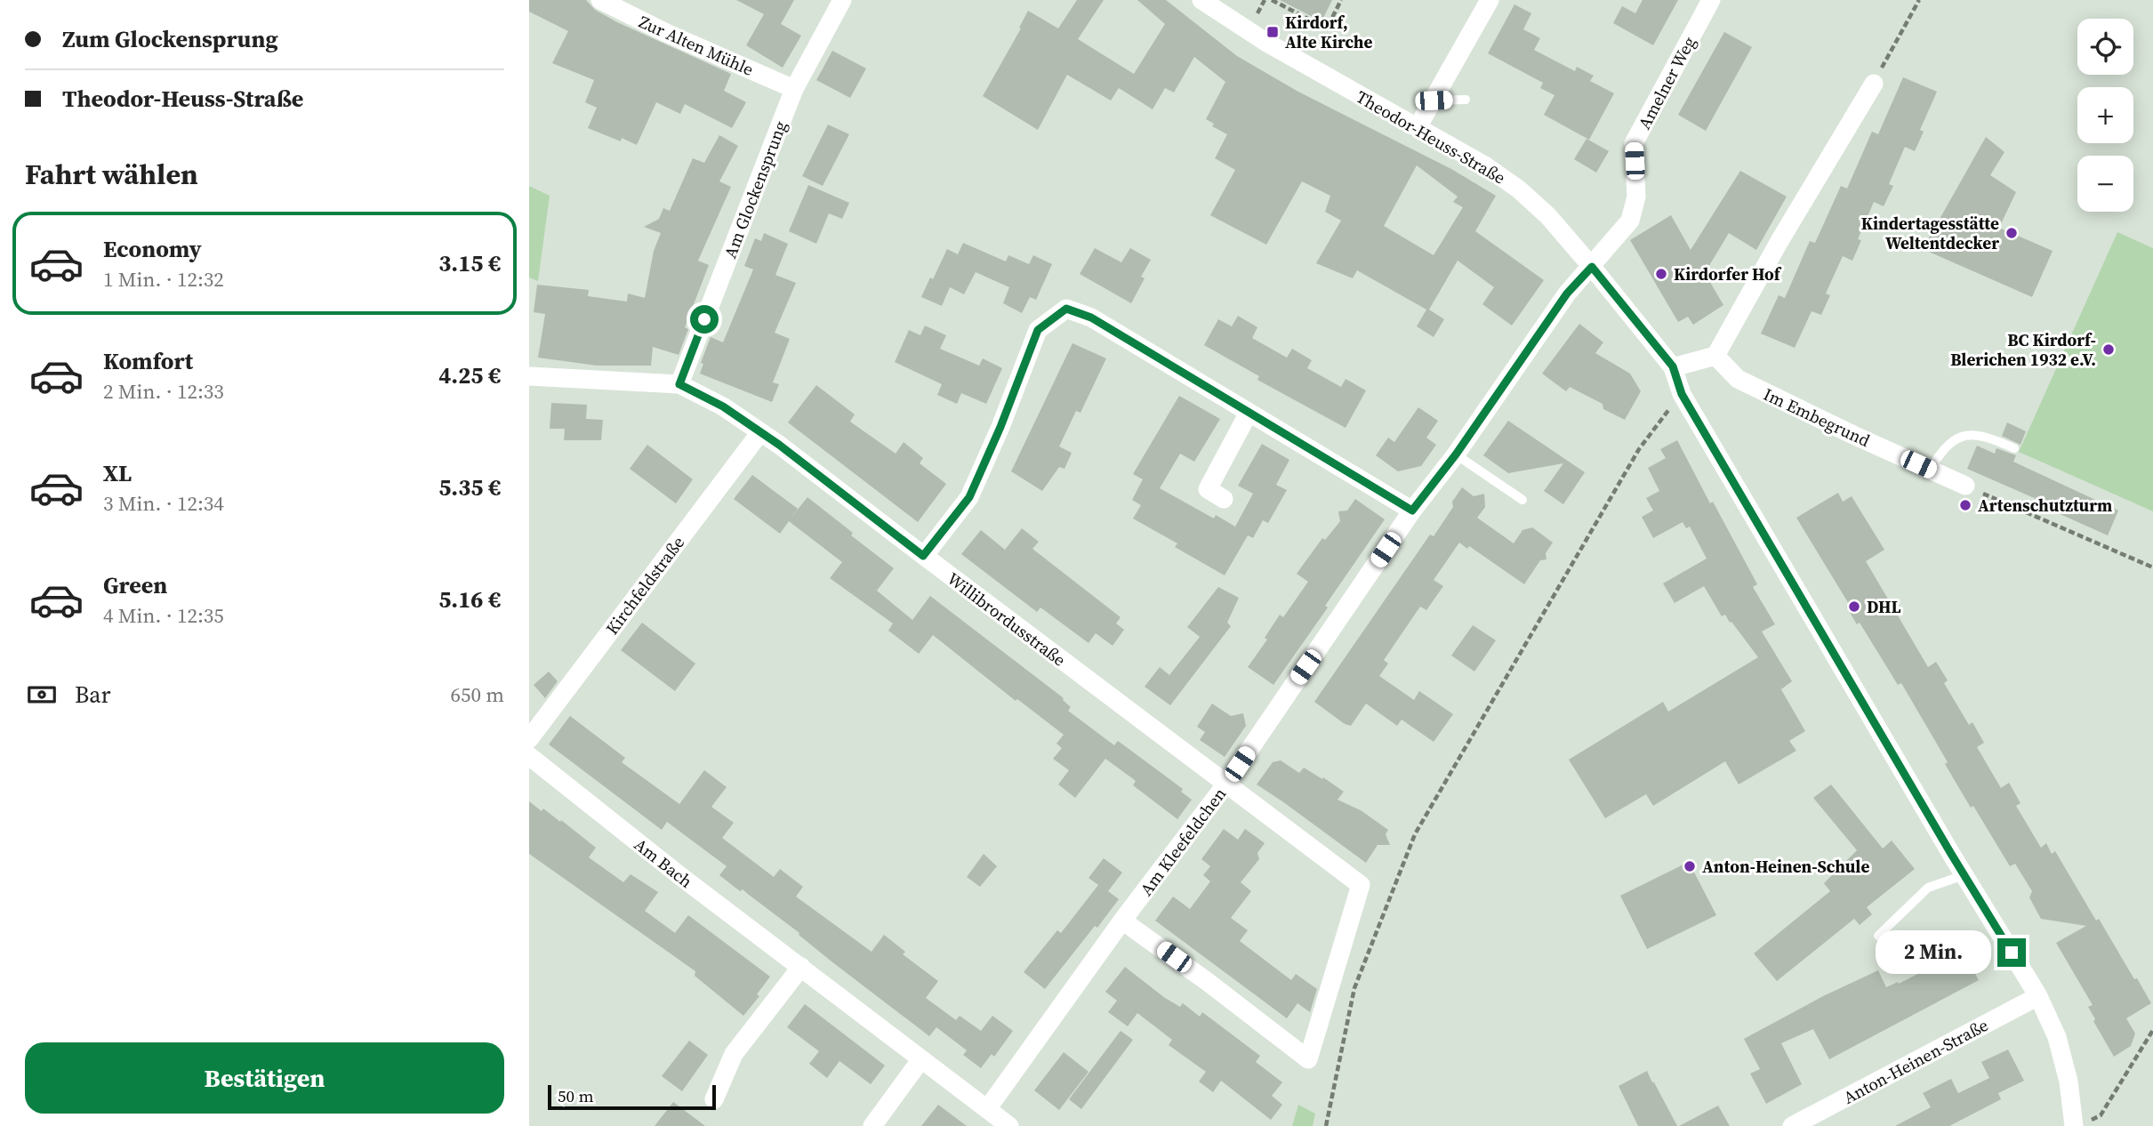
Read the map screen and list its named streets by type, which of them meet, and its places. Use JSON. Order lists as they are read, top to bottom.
{
  "streets": {
    "street": [
      "Zur Alten Mühle",
      "Amelner Weg",
      "Theodor-Heuss-Straße",
      "Am Glockensprung",
      "Im Embegrund",
      "Kirchfeldstraße",
      "Willibrordusstraße",
      "Am Kleefeldchen",
      "Am Bach",
      "Anton-Heinen-Straße"
    ]
  },
  "crossings": [
    ["Zur Alten Mühle", "Am Glockensprung"],
    ["Amelner Weg", "Theodor-Heuss-Straße"],
    ["Amelner Weg", "Am Kleefeldchen"],
    ["Theodor-Heuss-Straße", "Am Kleefeldchen"],
    ["Theodor-Heuss-Straße", "Anton-Heinen-Straße"],
    ["Am Glockensprung", "Willibrordusstraße"],
    ["Kirchfeldstraße", "Willibrordusstraße"],
    ["Willibrordusstraße", "Am Kleefeldchen"],
    ["Am Kleefeldchen", "Am Bach"]
  ],
  "places": {
    "transit": ["Kirdorf, Alte Kirche"],
    "other": [
      "Kindertagesstätte Weltentdecker",
      "Kirdorfer Hof",
      "BC Kirdorf- Blerichen 1932 e.V.",
      "Artenschutzturm",
      "DHL",
      "Anton-Heinen-Schule"
    ]
  },
  "scale_bar": "50 m",
  "page": {
    "banner": ["Zum Glockensprung", "Theodor-Heuss-Straße"],
    "map_buttons": ["+", "−"],
    "heading": "Fahrt wählen",
    "list": [
      {
        "name": "Economy",
        "note": "1 Min. · 12:32",
        "value": "3.15 €"
      },
      {
        "name": "Komfort",
        "note": "2 Min. · 12:33",
        "value": "4.25 €"
      },
      {
        "name": "XL",
        "note": "3 Min. · 12:34",
        "value": "5.35 €"
      },
      {
        "name": "Green",
        "note": "4 Min. · 12:35",
        "value": "5.16 €"
      }
    ],
    "pay": ["Bar", "650 m"],
    "bubble": "2 Min.",
    "buttons": "Bestätigen",
    "scale": "50 m"
  }
}
